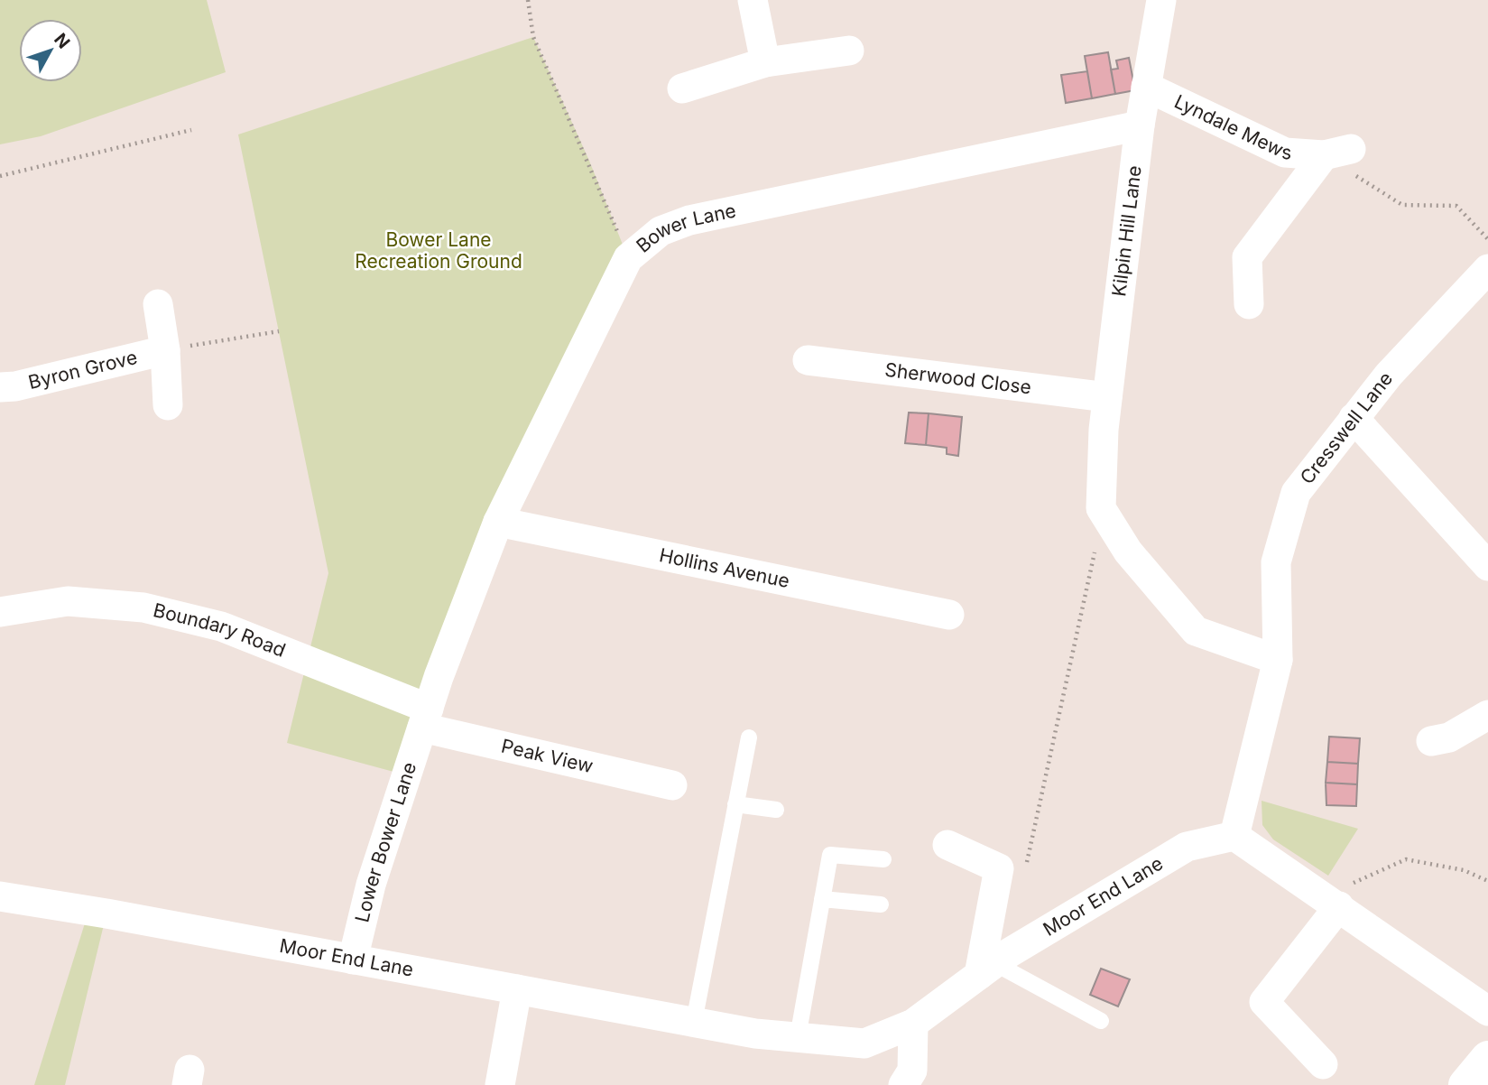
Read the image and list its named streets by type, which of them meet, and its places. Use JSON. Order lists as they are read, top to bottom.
{
  "streets": {
    "street": [
      "Lyndale Mews",
      "Kilpin Hill Lane",
      "Bower Lane",
      "Byron Grove",
      "Sherwood Close",
      "Cresswell Lane",
      "Hollins Avenue",
      "Boundary Road",
      "Peak View",
      "Lower Bower Lane",
      "Moor End Lane"
    ]
  },
  "crossings": [
    ["Lyndale Mews", "Kilpin Hill Lane"],
    ["Kilpin Hill Lane", "Bower Lane"],
    ["Kilpin Hill Lane", "Sherwood Close"],
    ["Bower Lane", "Hollins Avenue"],
    ["Bower Lane", "Boundary Road"],
    ["Bower Lane", "Peak View"],
    ["Bower Lane", "Lower Bower Lane"],
    ["Cresswell Lane", "Moor End Lane"],
    ["Boundary Road", "Peak View"],
    ["Boundary Road", "Lower Bower Lane"],
    ["Peak View", "Lower Bower Lane"],
    ["Lower Bower Lane", "Moor End Lane"]
  ],
  "parks": ["Bower Lane Recreation Ground"],
  "north": "top right"
}
